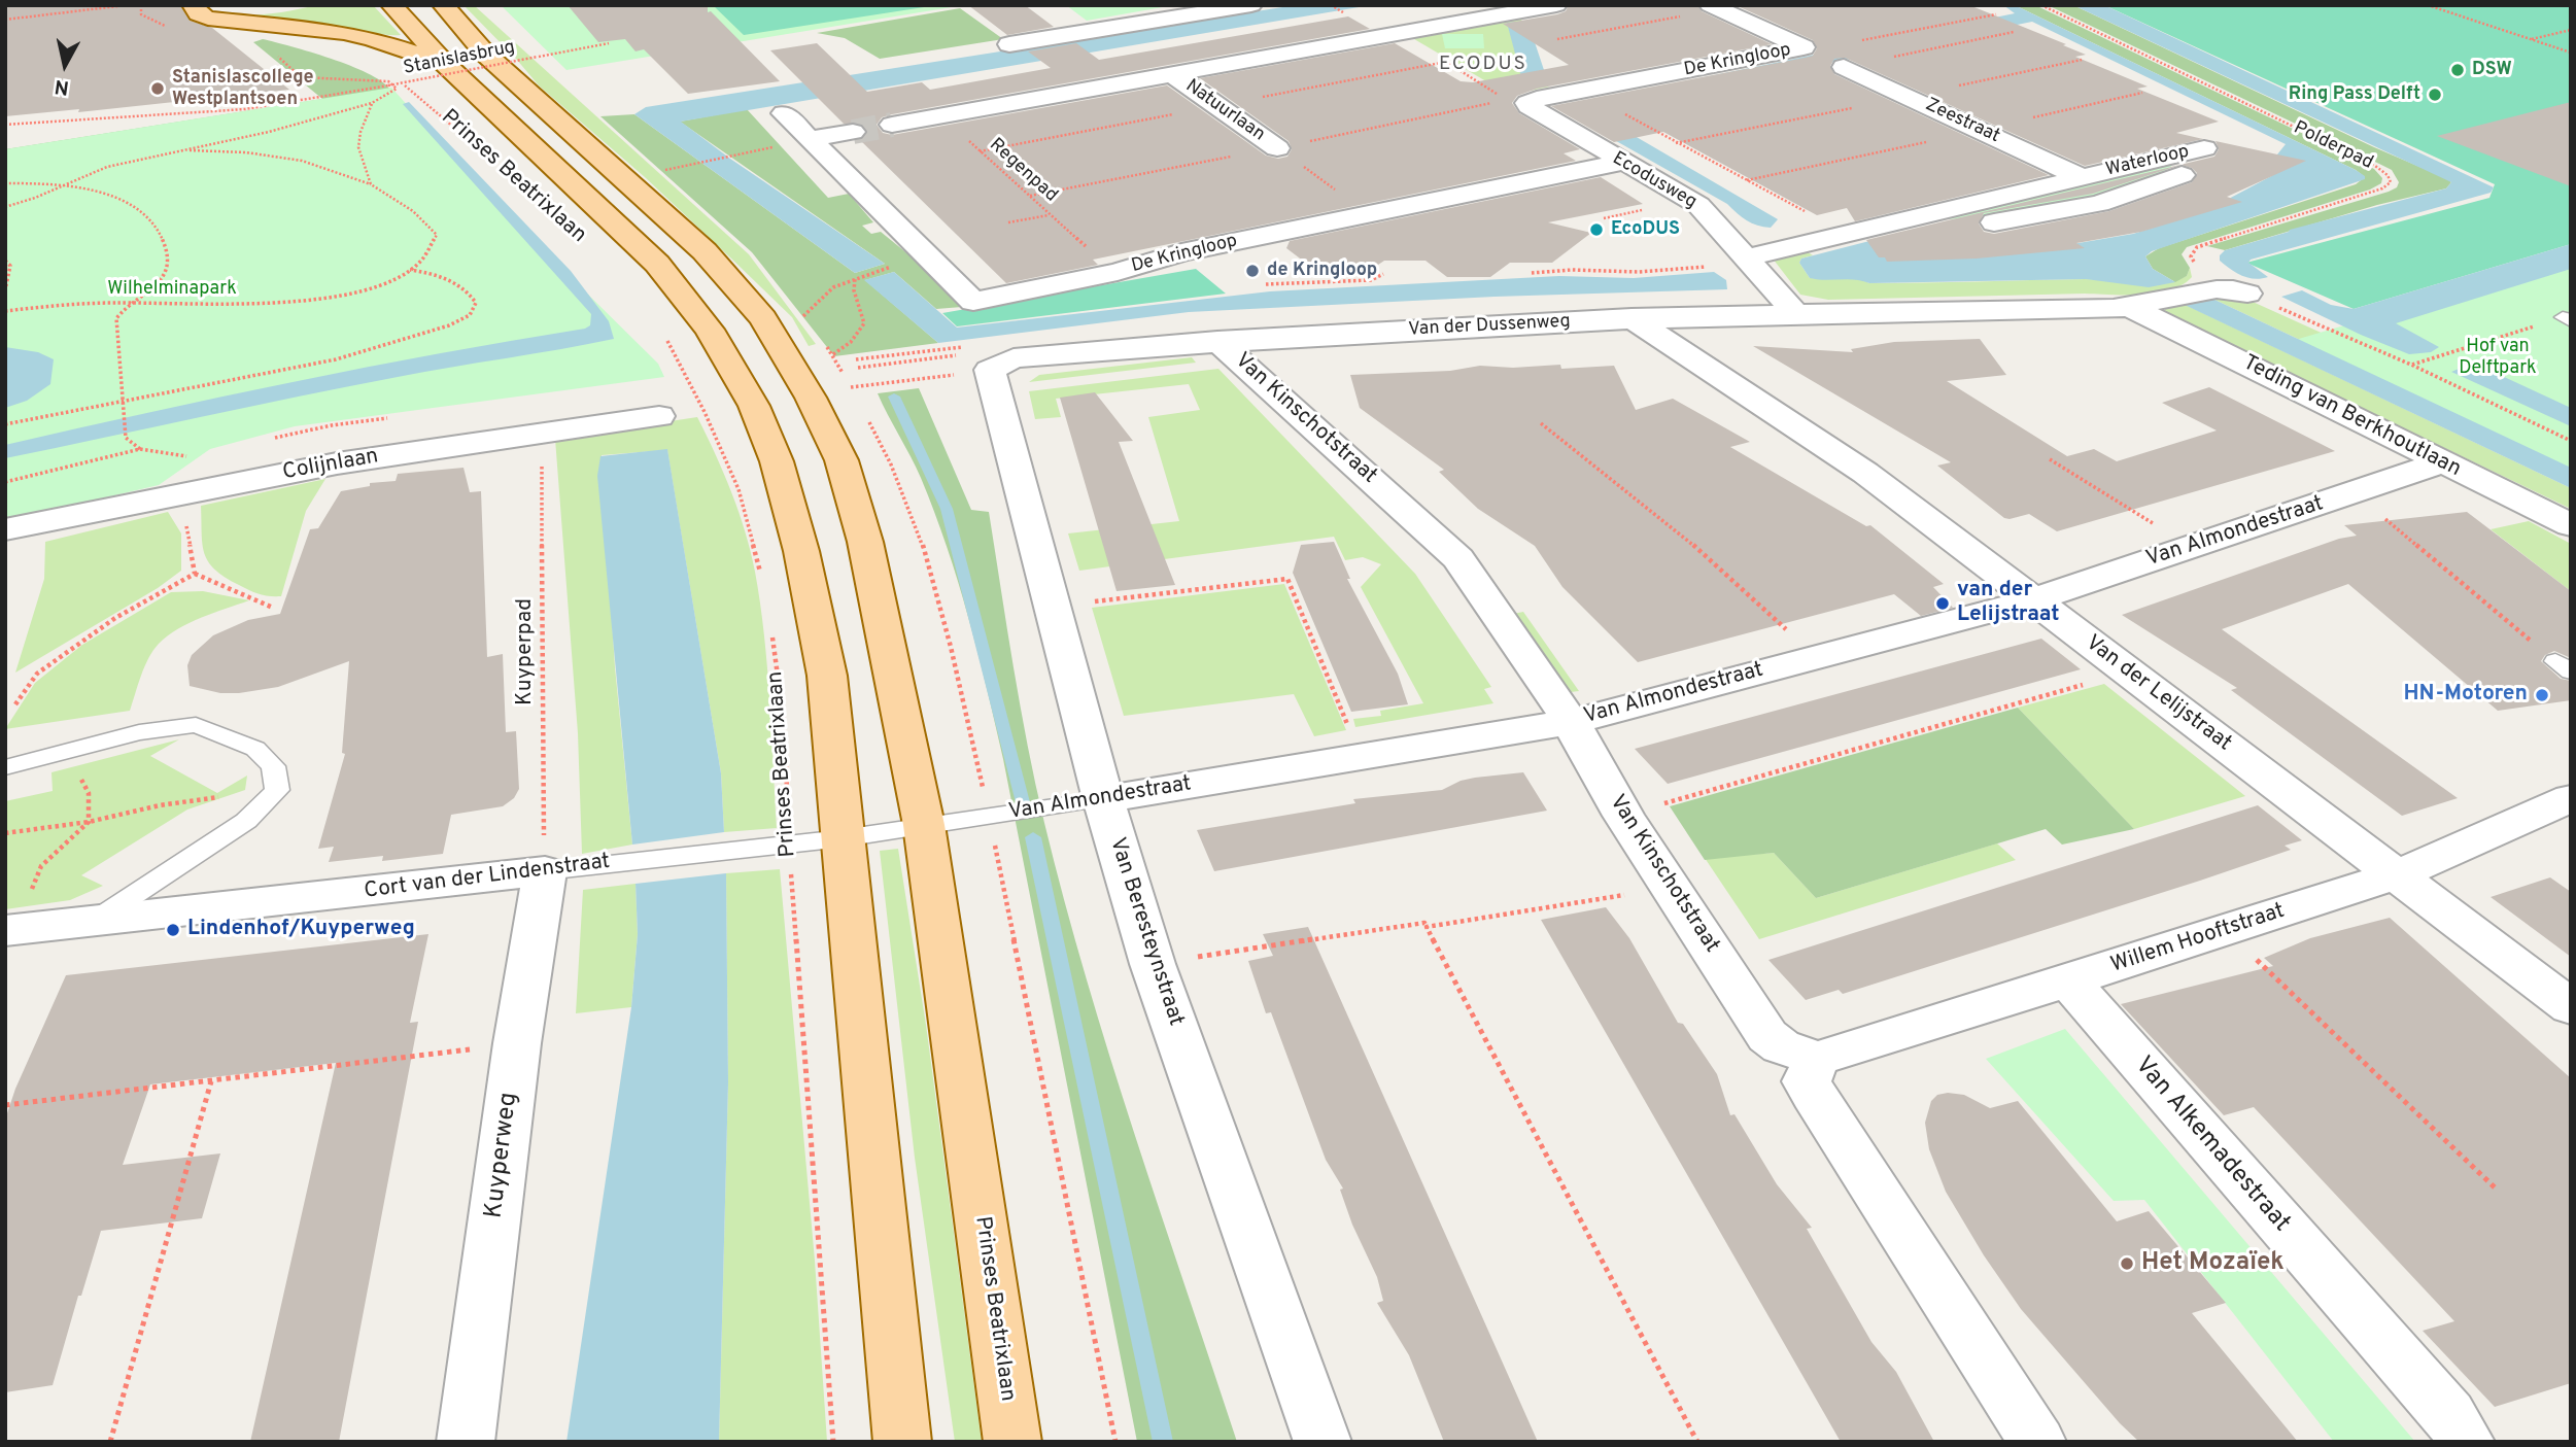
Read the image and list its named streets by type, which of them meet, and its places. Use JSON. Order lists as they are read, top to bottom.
{
  "streets": {
    "main road": ["Prinses Beatrixlaan"],
    "street": [
      "De Kringloop",
      "Natuurlaan",
      "Zeestraat",
      "Waterloop",
      "Ecodusweg",
      "Van der Dussenweg",
      "Teding van Berkhoutlaan",
      "Van Kinschotstraat",
      "Colijnlaan",
      "Van Almondestraat",
      "Van der Lelijstraat",
      "Cort van der Lindenstraat",
      "Van Beresteynstraat",
      "Willem Hooftstraat",
      "Van Alkemadestraat",
      "Kuyperweg"
    ],
    "path": [
      "Stanislasbrug",
      "Polderpad",
      "Regenpad",
      "Kuyperpad"
    ]
  },
  "crossings": [
    ["De Kringloop", "Regenpad"],
    ["De Kringloop", "Ecodusweg"],
    ["Zeestraat", "Waterloop"],
    ["Waterloop", "Ecodusweg"],
    ["Prinses Beatrixlaan", "Van Almondestraat"],
    ["Prinses Beatrixlaan", "Cort van der Lindenstraat"],
    ["Ecodusweg", "Van der Dussenweg"],
    ["Van der Dussenweg", "Teding van Berkhoutlaan"],
    ["Van der Dussenweg", "Van Kinschotstraat"],
    ["Van der Dussenweg", "Van der Lelijstraat"],
    ["Van der Dussenweg", "Van Beresteynstraat"],
    ["Teding van Berkhoutlaan", "Van Almondestraat"],
    ["Van Kinschotstraat", "Van Almondestraat"],
    ["Van Kinschotstraat", "Willem Hooftstraat"],
    ["Colijnlaan", "Kuyperpad"],
    ["Van Almondestraat", "Van der Lelijstraat"],
    ["Van Almondestraat", "Cort van der Lindenstraat"],
    ["Van Almondestraat", "Van Beresteynstraat"],
    ["Kuyperpad", "Cort van der Lindenstraat"],
    ["Kuyperpad", "Kuyperweg"],
    ["Van der Lelijstraat", "Willem Hooftstraat"],
    ["Cort van der Lindenstraat", "Kuyperweg"],
    ["Willem Hooftstraat", "Van Alkemadestraat"]
  ],
  "districts": ["ECODUS"],
  "parks": ["Wilhelminapark", "Hof van Delftpark"],
  "places": [
    "DSW",
    "Stanislascollege Westplantsoen",
    "Ring Pass Delft",
    "EcoDUS",
    "de Kringloop",
    "van der Lelijstraat",
    "HN-Motoren",
    "Lindenhof/Kuyperweg",
    "Het Mozaïek"
  ],
  "north": "bottom"
}
